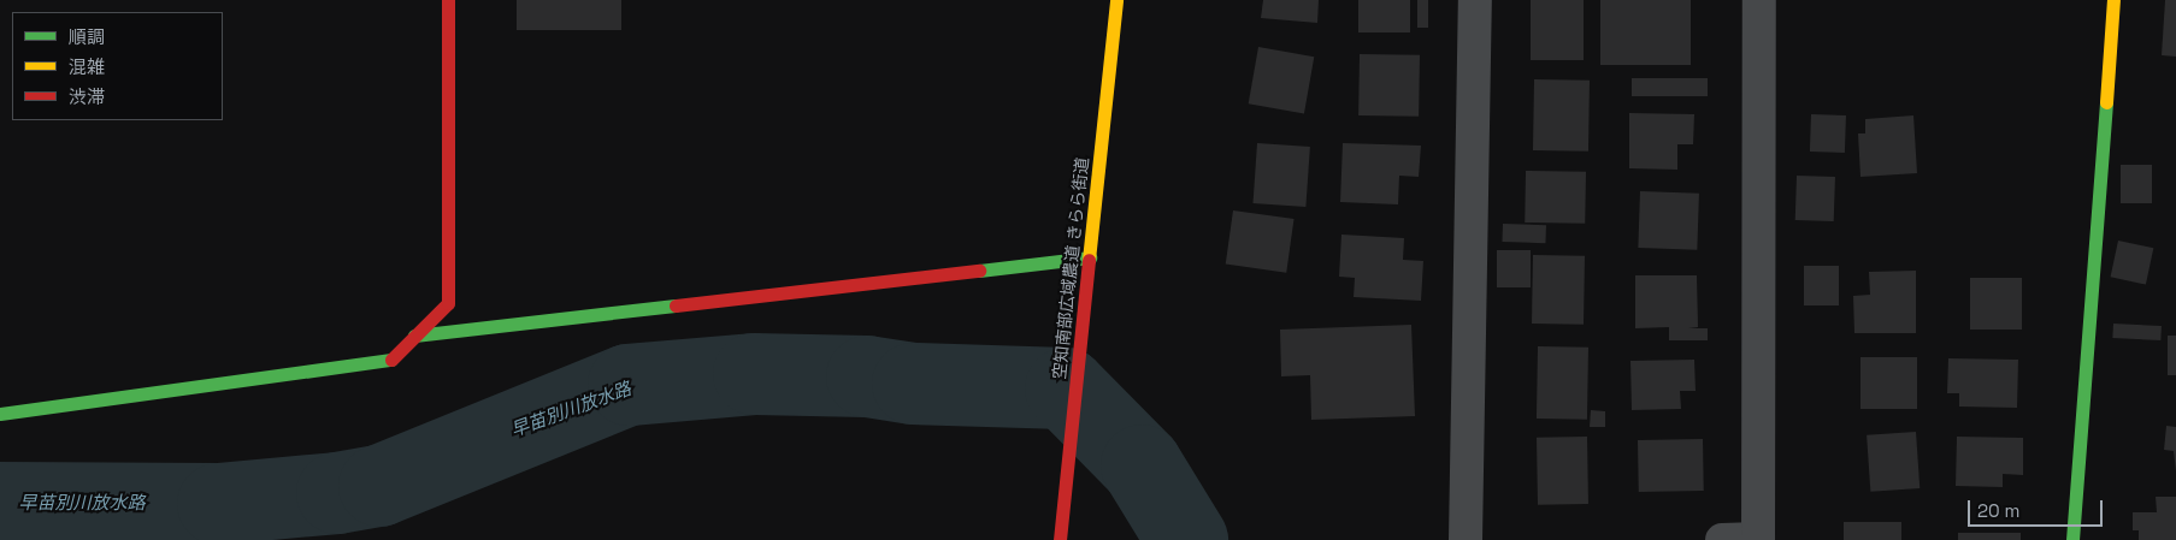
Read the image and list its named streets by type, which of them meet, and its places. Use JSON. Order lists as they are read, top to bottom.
{
  "streets": {
    "street": ["空知南部広域農道 きらら街道"]
  },
  "water": ["早苗別川放水路"],
  "legend": ["順調", "混雑", "渋滞"],
  "scale_bar": "20 m"
}
